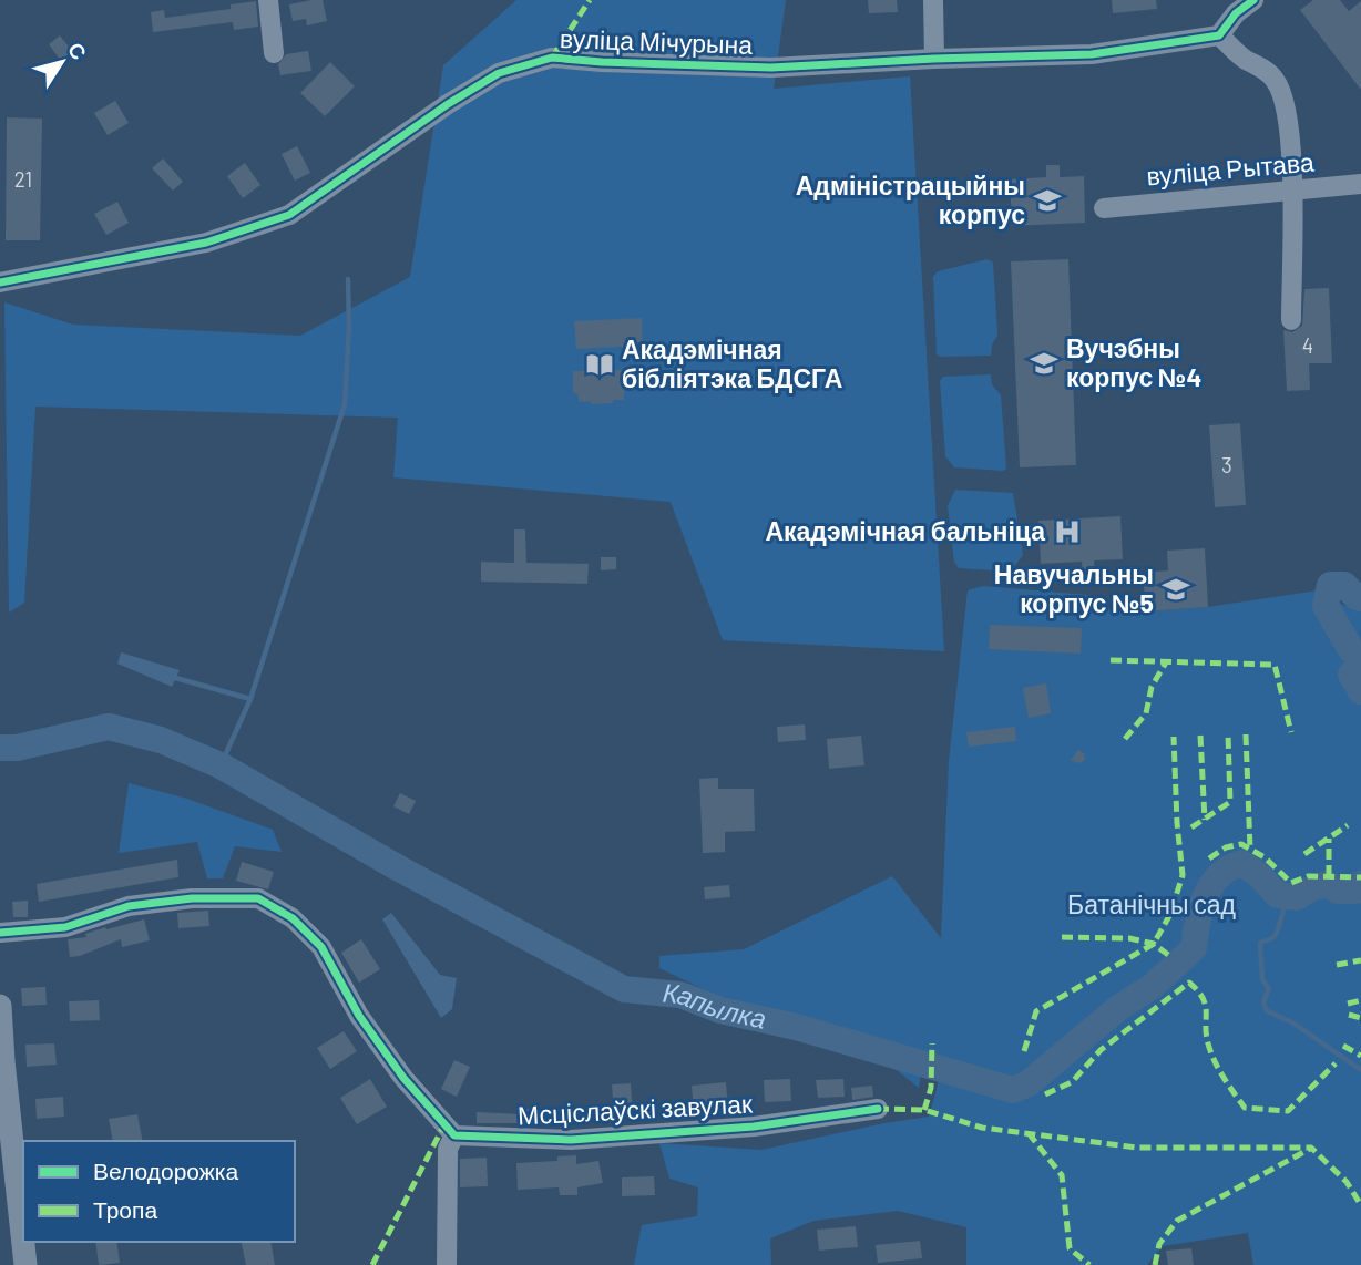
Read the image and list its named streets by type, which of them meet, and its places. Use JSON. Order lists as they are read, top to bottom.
{
  "streets": {
    "street": ["вуліца Мічурына", "вуліца Рытава", "Мсціслаўскі завулак"]
  },
  "water": ["Капылка"],
  "parks": ["Батанічны сад"],
  "places": {
    "school or university": ["Адміністрацыйны корпус", "Вучэбны корпус №4", "Навучальны корпус №5"],
    "library": ["Акадэмічная бібліятэка БДСГА"],
    "hospital": ["Акадэмічная бальніца"]
  },
  "house_numbers": ["21", "4", "3"],
  "legend": ["Велодорожка", "Тропа"],
  "north": "top right"
}
